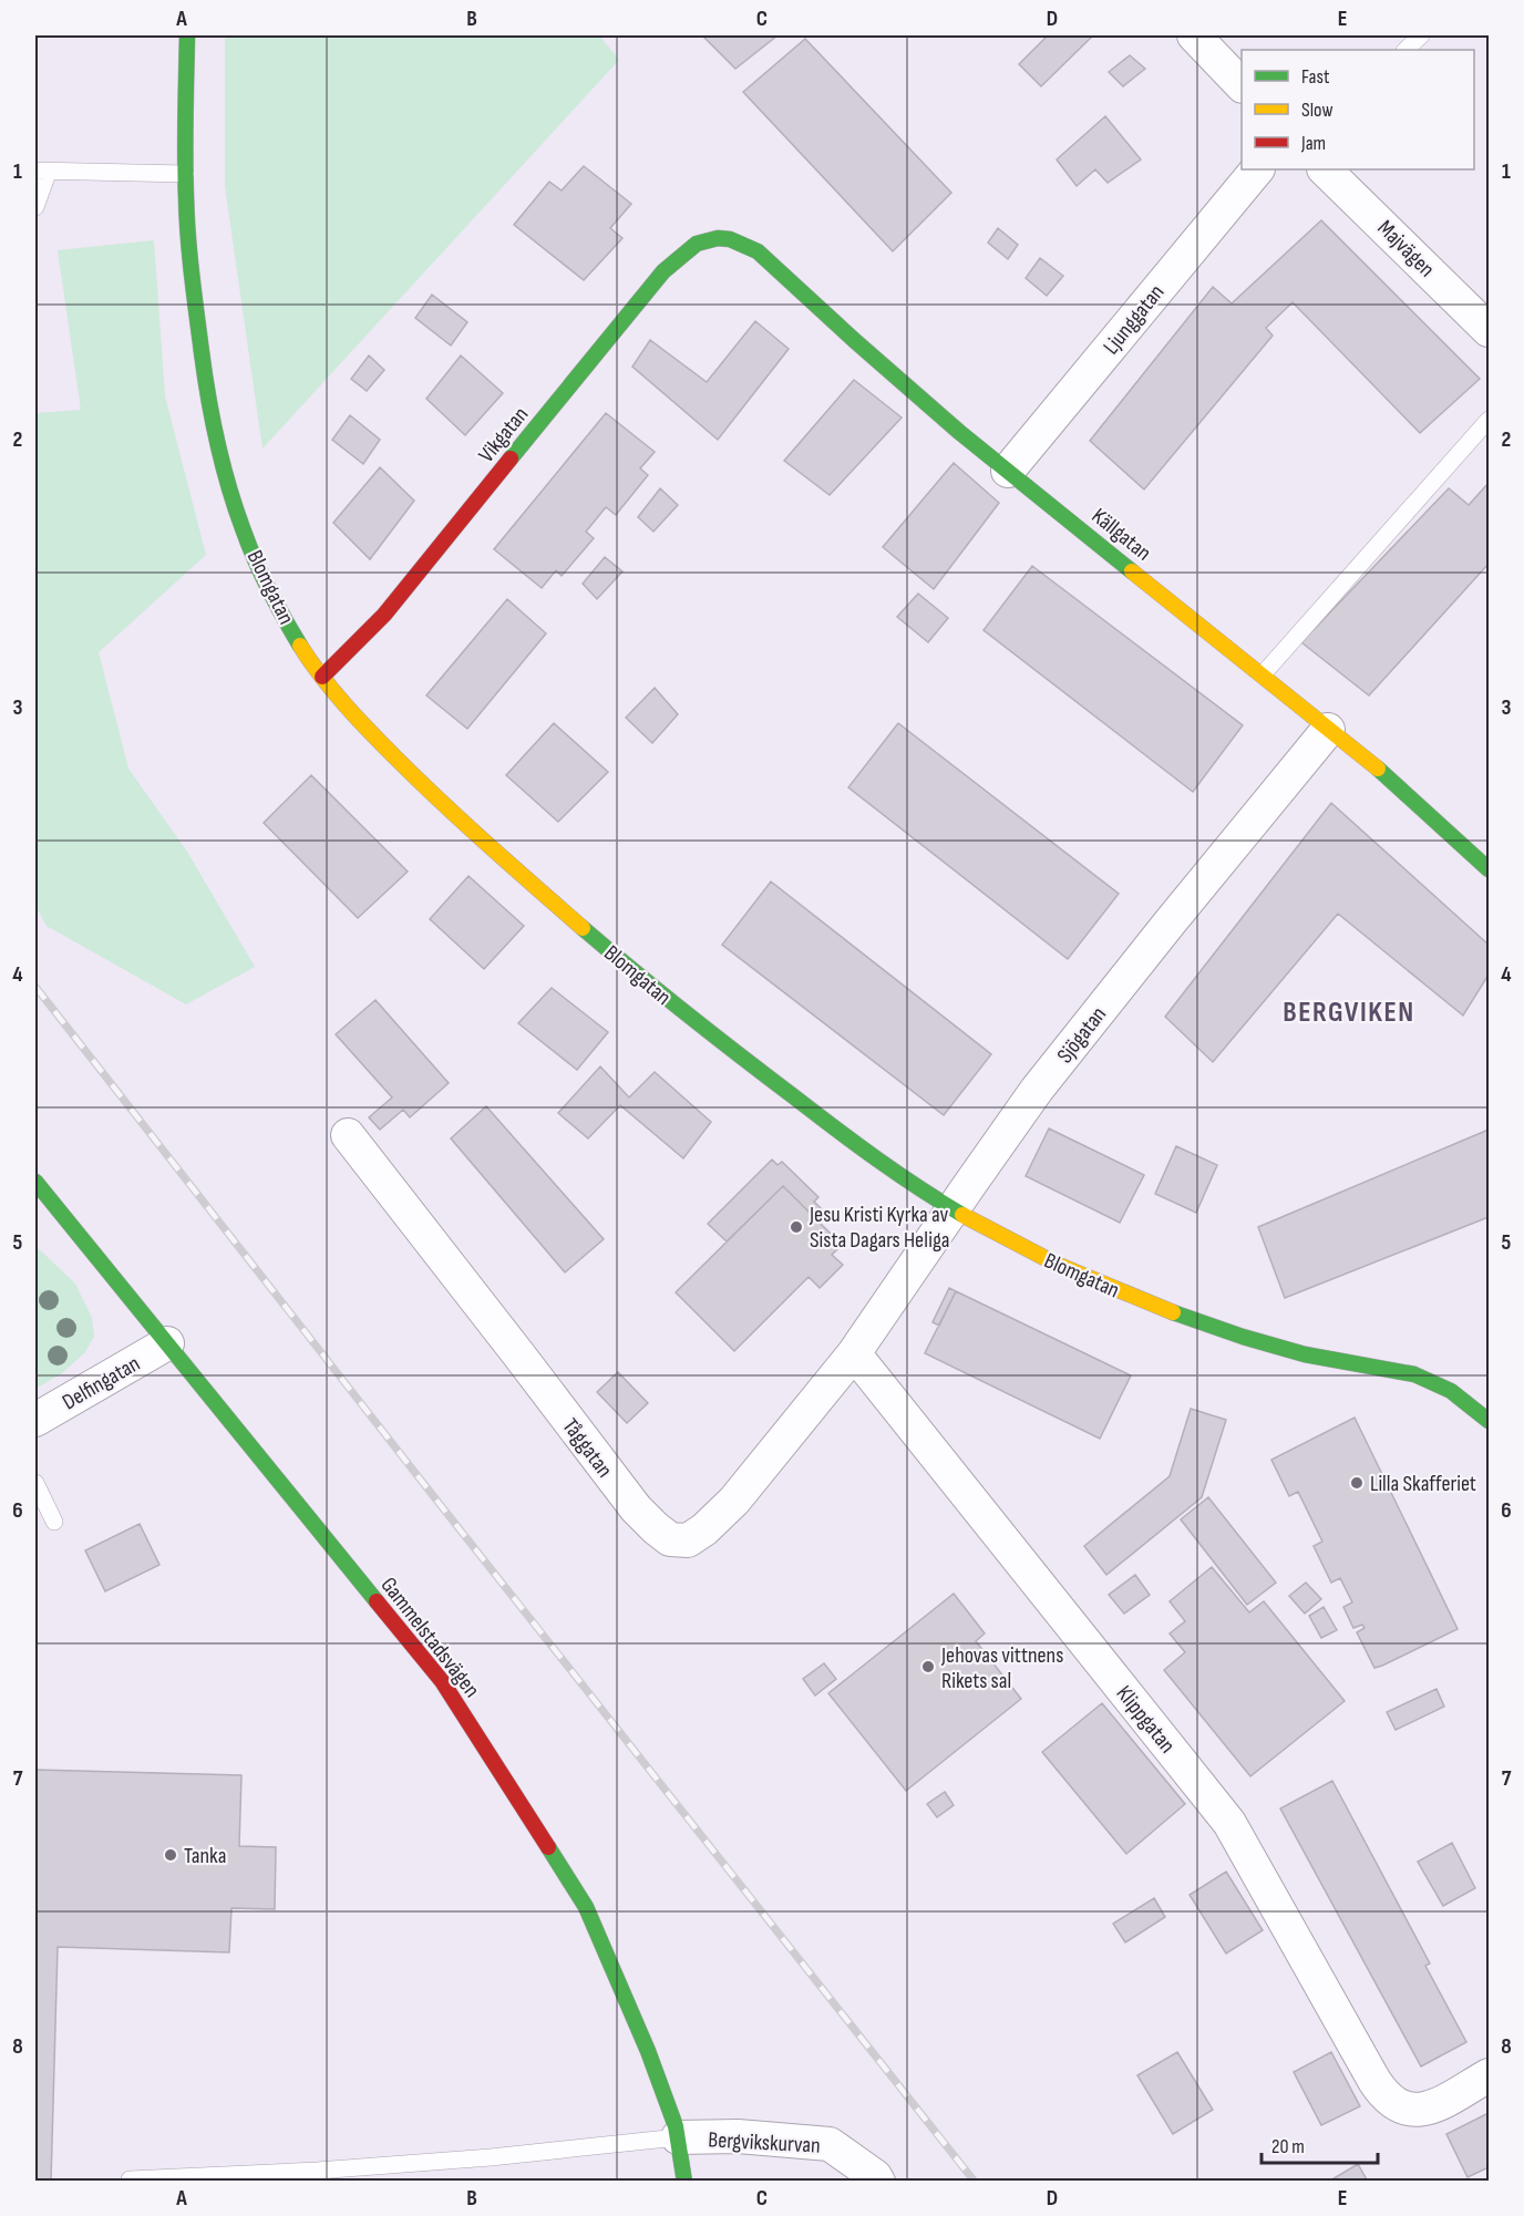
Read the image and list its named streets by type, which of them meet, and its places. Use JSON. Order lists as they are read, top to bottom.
{
  "streets": {
    "street": [
      "Majvägen",
      "Ljunggatan",
      "Vikgatan",
      "Källgatan",
      "Blomgatan",
      "Sjögatan",
      "Delfingatan",
      "Tåggatan",
      "Gammelstadsvägen",
      "Klippgatan",
      "Bergvikskurvan"
    ]
  },
  "crossings": [
    ["Ljunggatan", "Källgatan"],
    ["Vikgatan", "Källgatan"],
    ["Vikgatan", "Blomgatan"],
    ["Källgatan", "Sjögatan"],
    ["Blomgatan", "Sjögatan"],
    ["Sjögatan", "Tåggatan"],
    ["Sjögatan", "Klippgatan"],
    ["Delfingatan", "Gammelstadsvägen"],
    ["Tåggatan", "Klippgatan"],
    ["Gammelstadsvägen", "Bergvikskurvan"]
  ],
  "districts": ["BERGVIKEN"],
  "places": [
    "Jesu Kristi Kyrka av Sista Dagars Heliga",
    "Lilla Skafferiet",
    "Jehovas vittnens Rikets sal",
    "Tanka"
  ],
  "legend": ["Fast", "Slow", "Jam"],
  "scale_bar": "20 m",
  "grid": {
    "columns": [
      "A",
      "B",
      "C",
      "D",
      "E"
    ],
    "rows": [
      "1",
      "2",
      "3",
      "4",
      "5",
      "6",
      "7",
      "8"
    ]
  }
}
